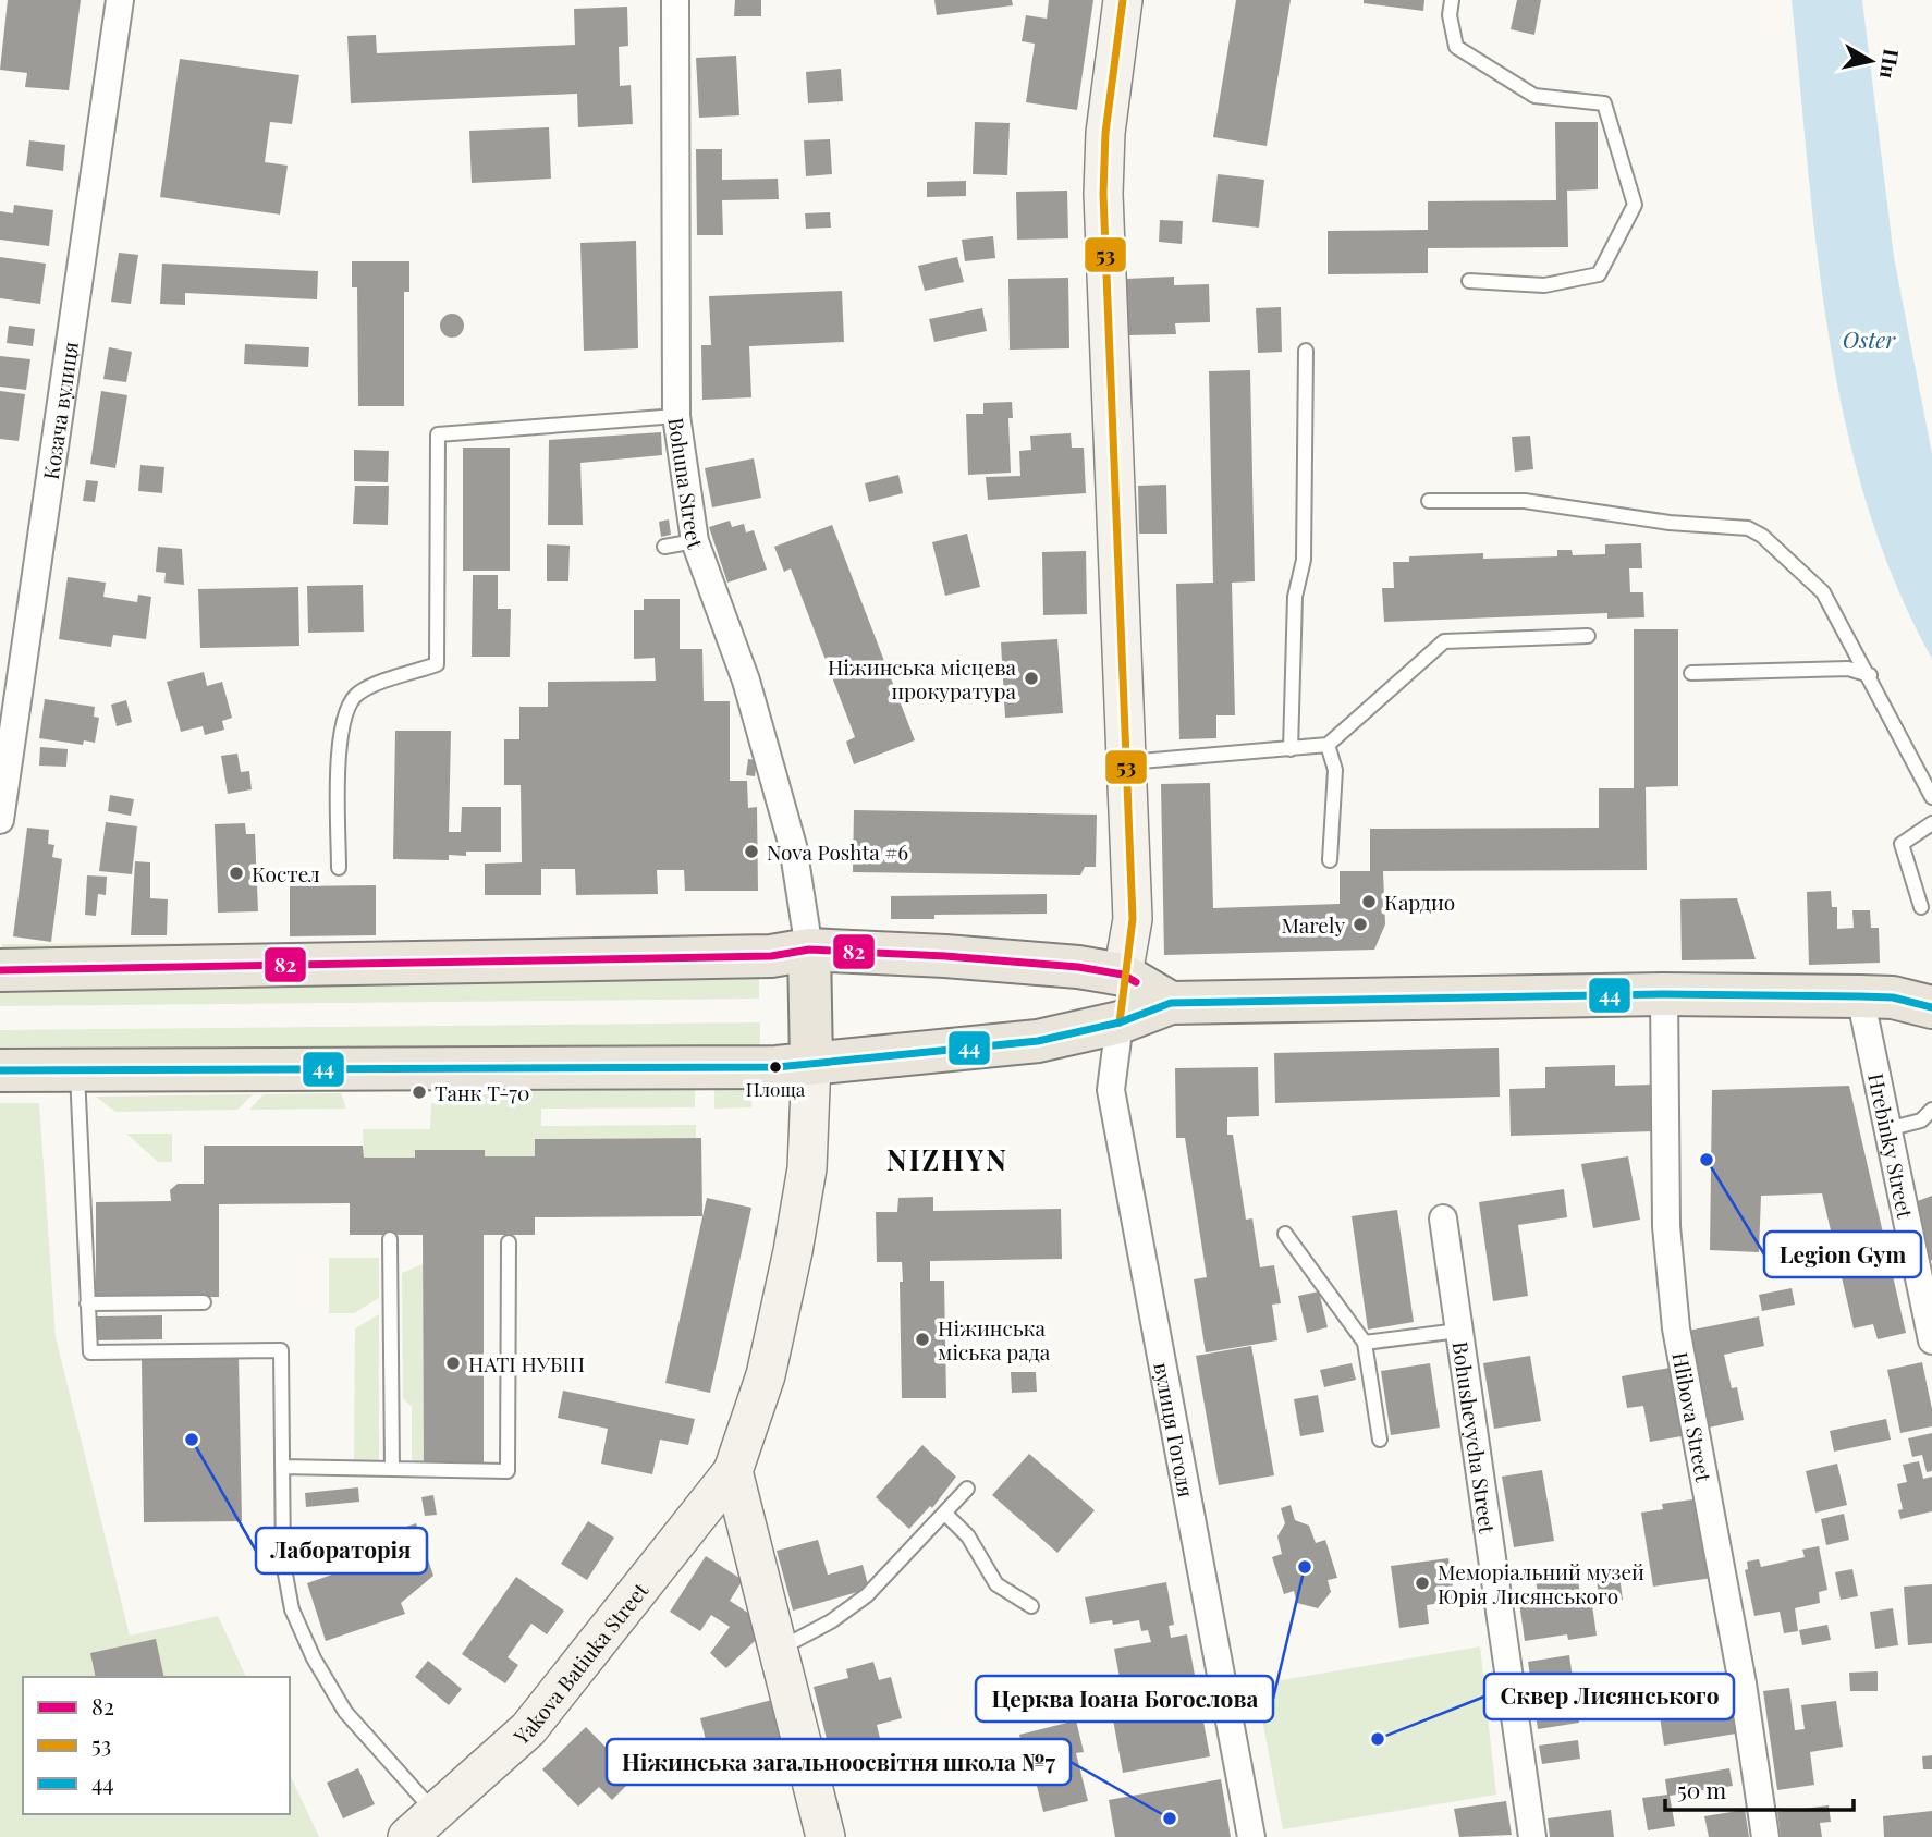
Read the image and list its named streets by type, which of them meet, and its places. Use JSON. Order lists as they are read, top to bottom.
{
  "streets": {
    "street": [
      "Козача вулиця",
      "Bohuna Street",
      "Hrebinky Street",
      "Hlibova Street",
      "вулиця Гоголя",
      "Bohushevycha Street",
      "Yakova Batiuka Street"
    ]
  },
  "districts": ["NIZHYN"],
  "water": ["Oster"],
  "places": [
    "Ніжинська місцева прокуратура",
    "Nova Poshta #6",
    "Костел",
    "Кардио",
    "Marely",
    "Площа",
    "Танк Т-70",
    "Legion Gym",
    "Ніжинська міська рада",
    "НАТІ НУБІП",
    "Лабораторія",
    "Церква Іоана Богослова",
    "Меморіальний музей Юрія Лисянського",
    "Сквер Лисянського",
    "Ніжинська загальноосвітня школа №7"
  ],
  "lines": ["transit line 53", "transit line 82", "transit line 44"],
  "legend": ["82", "53", "44"],
  "scale_bar": "50 m",
  "north": "right"
}
